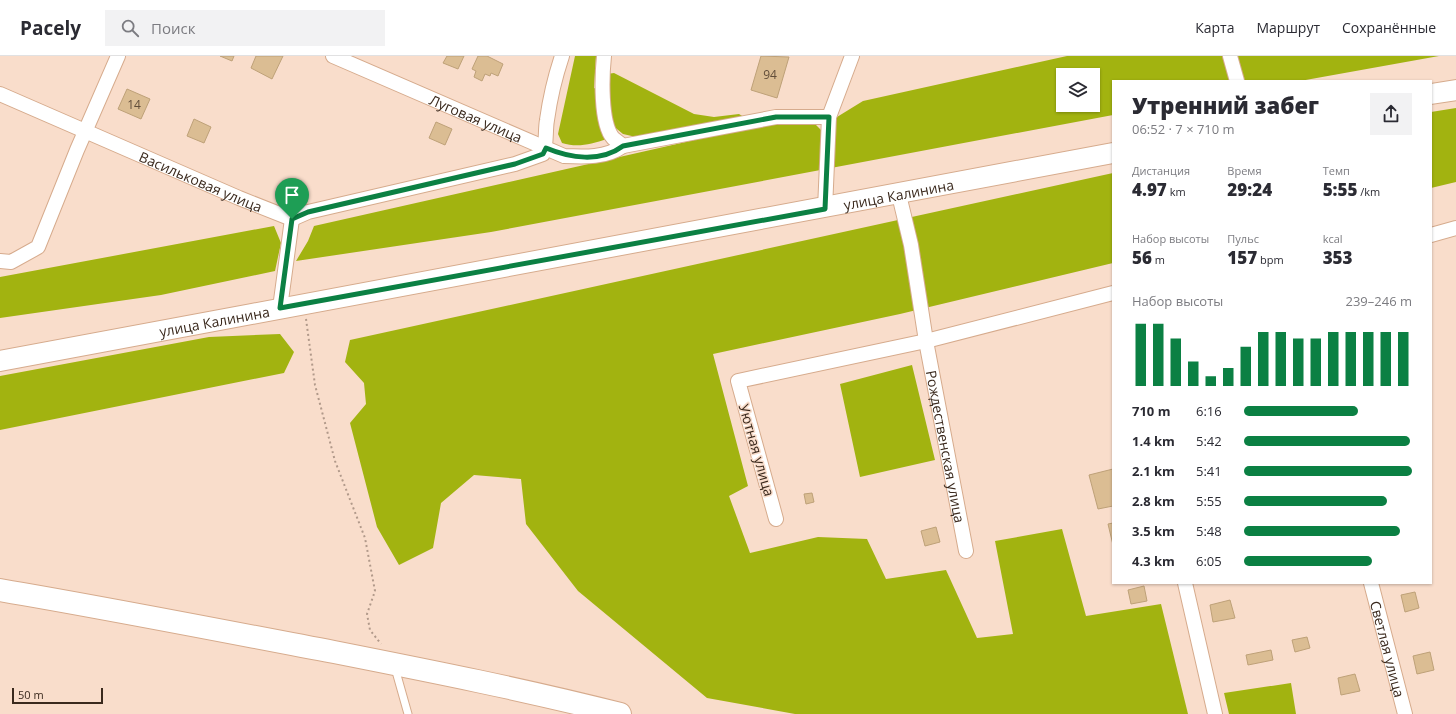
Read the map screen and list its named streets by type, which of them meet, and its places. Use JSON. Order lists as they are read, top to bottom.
{
  "streets": {
    "main road": ["улица Калинина"],
    "street": [
      "Луговая улица",
      "Васильковая улица",
      "Рождественская улица",
      "Уютная улица",
      "Светлая улица"
    ]
  },
  "crossings": [
    ["улица Калинина", "Рождественская улица"],
    ["Рождественская улица", "Уютная улица"]
  ],
  "house_numbers": ["94", "14"],
  "scale_bar": "50 m",
  "page": {
    "header": "Pacely",
    "search": "Поиск",
    "nav": ["Карта", "Маршрут", "Сохранённые"],
    "heading": ["Утренний забег", "06:52 · 7 × 710 m"],
    "stats": [
      ["Дистанция", "4.97 km"],
      ["Время", "29:24"],
      ["Темп", "5:55 /km"],
      ["Набор высоты", "56 m"],
      ["Пульс", "157 bpm"],
      ["kcal", "353"]
    ],
    "chart": ["Набор высоты", "239–246 m"],
    "list": [
      {
        "name": "710 m",
        "note": "6:16"
      },
      {
        "name": "1.4 km",
        "note": "5:42"
      },
      {
        "name": "2.1 km",
        "note": "5:41"
      },
      {
        "name": "2.8 km",
        "note": "5:55"
      },
      {
        "name": "3.5 km",
        "note": "5:48"
      },
      {
        "name": "4.3 km",
        "note": "6:05"
      }
    ],
    "scale": "50 m"
  }
}
